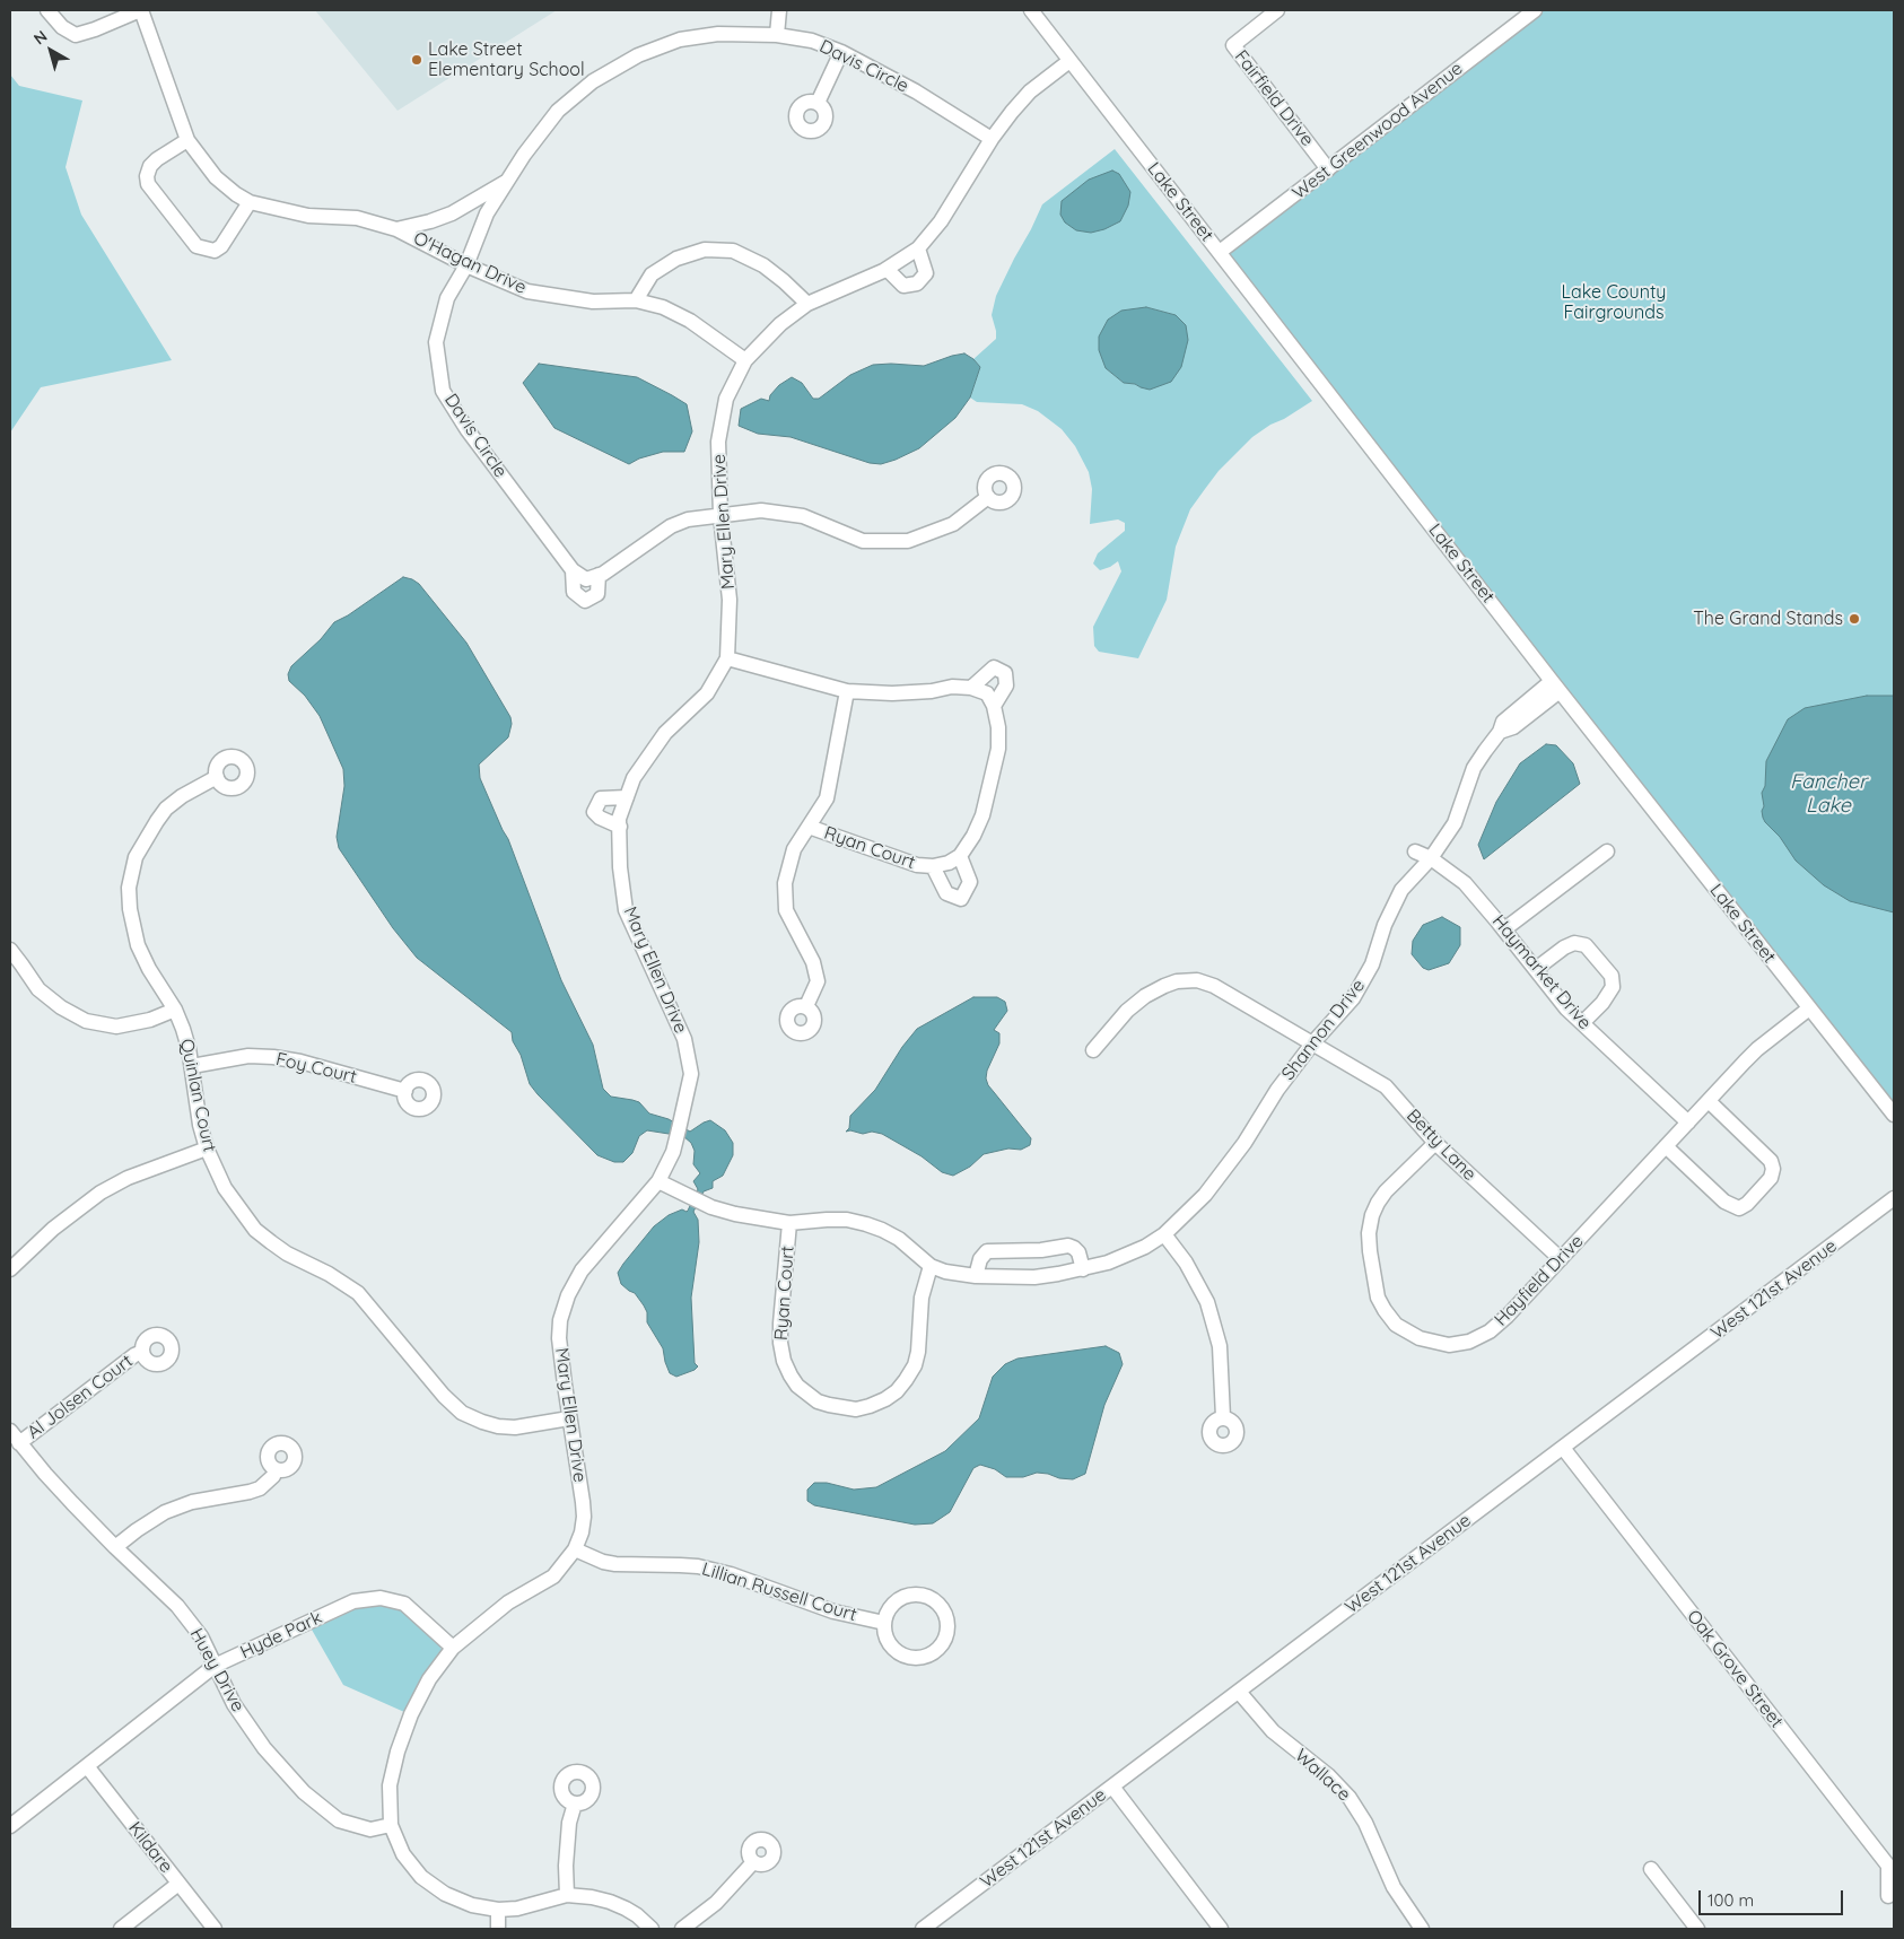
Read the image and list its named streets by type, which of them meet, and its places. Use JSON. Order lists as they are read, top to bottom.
{
  "streets": {
    "street": [
      "Davis Circle",
      "Fairfield Drive",
      "West Greenwood Avenue",
      "Lake Street",
      "O'Hagan Drive",
      "Mary Ellen Drive",
      "Ryan Court",
      "Haymarket Drive",
      "Shannon Drive",
      "Foy Court",
      "Quinlan Court",
      "Betty Lane",
      "Hayfield Drive",
      "West 121st Avenue",
      "Al Jolsen Court",
      "Lillian Russell Court",
      "Hyde Park",
      "Oak Grove Street",
      "Huey Drive",
      "Wallace",
      "Kildare"
    ]
  },
  "crossings": [
    ["Davis Circle", "O'Hagan Drive"],
    ["Davis Circle", "Mary Ellen Drive"],
    ["Fairfield Drive", "West Greenwood Avenue"],
    ["West Greenwood Avenue", "Lake Street"],
    ["Lake Street", "Mary Ellen Drive"],
    ["Lake Street", "Shannon Drive"],
    ["Lake Street", "Hayfield Drive"],
    ["O'Hagan Drive", "Mary Ellen Drive"],
    ["Mary Ellen Drive", "Shannon Drive"],
    ["Mary Ellen Drive", "Quinlan Court"],
    ["Mary Ellen Drive", "Lillian Russell Court"],
    ["Mary Ellen Drive", "Hyde Park"],
    ["Mary Ellen Drive", "Huey Drive"],
    ["Ryan Court", "Shannon Drive"],
    ["Haymarket Drive", "Shannon Drive"],
    ["Haymarket Drive", "Hayfield Drive"],
    ["Shannon Drive", "Betty Lane"],
    ["Foy Court", "Quinlan Court"],
    ["Betty Lane", "Hayfield Drive"],
    ["West 121st Avenue", "Oak Grove Street"],
    ["West 121st Avenue", "Wallace"],
    ["Al Jolsen Court", "Huey Drive"],
    ["Hyde Park", "Huey Drive"],
    ["Hyde Park", "Kildare"]
  ],
  "water": ["Fancher Lake"],
  "parks": ["Lake County Fairgrounds"],
  "places": ["Lake Street Elementary School", "The Grand Stands"],
  "scale_bar": "100 m",
  "north": "top left"
}
